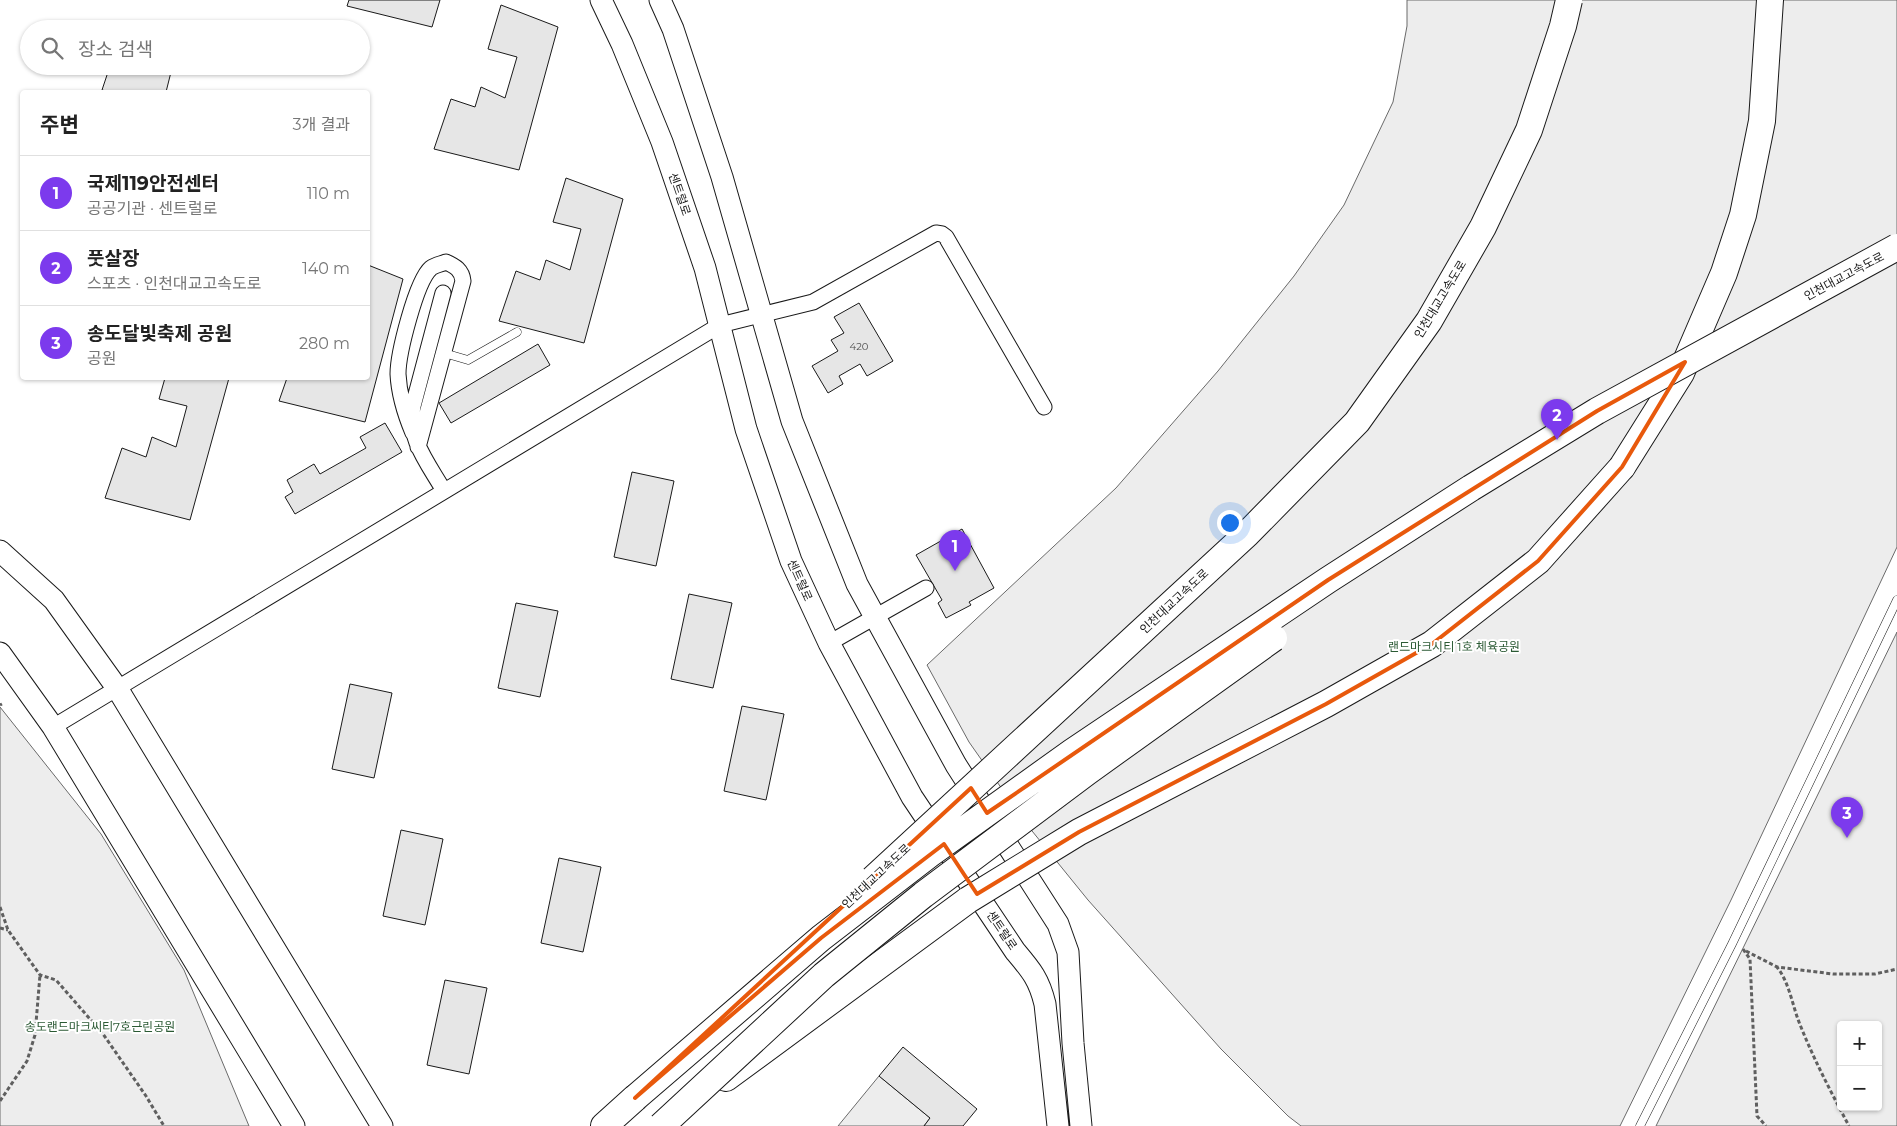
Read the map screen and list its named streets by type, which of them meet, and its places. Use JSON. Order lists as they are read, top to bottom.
{
  "streets": {
    "highway": ["인천대교고속도로"],
    "main road": ["센트럴로"]
  },
  "parks": ["랜드마크시티 1호 체육공원", "송도랜드마크씨티7호근린공원"],
  "house_numbers": ["420"],
  "page": {
    "search": "장소 검색",
    "heading": ["주변", "3개 결과"],
    "list": [
      {
        "mark": "1",
        "name": "국제119안전센터",
        "note": "공공기관 · 센트럴로",
        "value": "110 m"
      },
      {
        "mark": "2",
        "name": "풋살장",
        "note": "스포츠 · 인천대교고속도로",
        "value": "140 m"
      },
      {
        "mark": "3",
        "name": "송도달빛축제 공원",
        "note": "공원",
        "value": "280 m"
      }
    ],
    "pins": ["2", "1", "3"],
    "map_buttons": ["+", "−"]
  }
}
